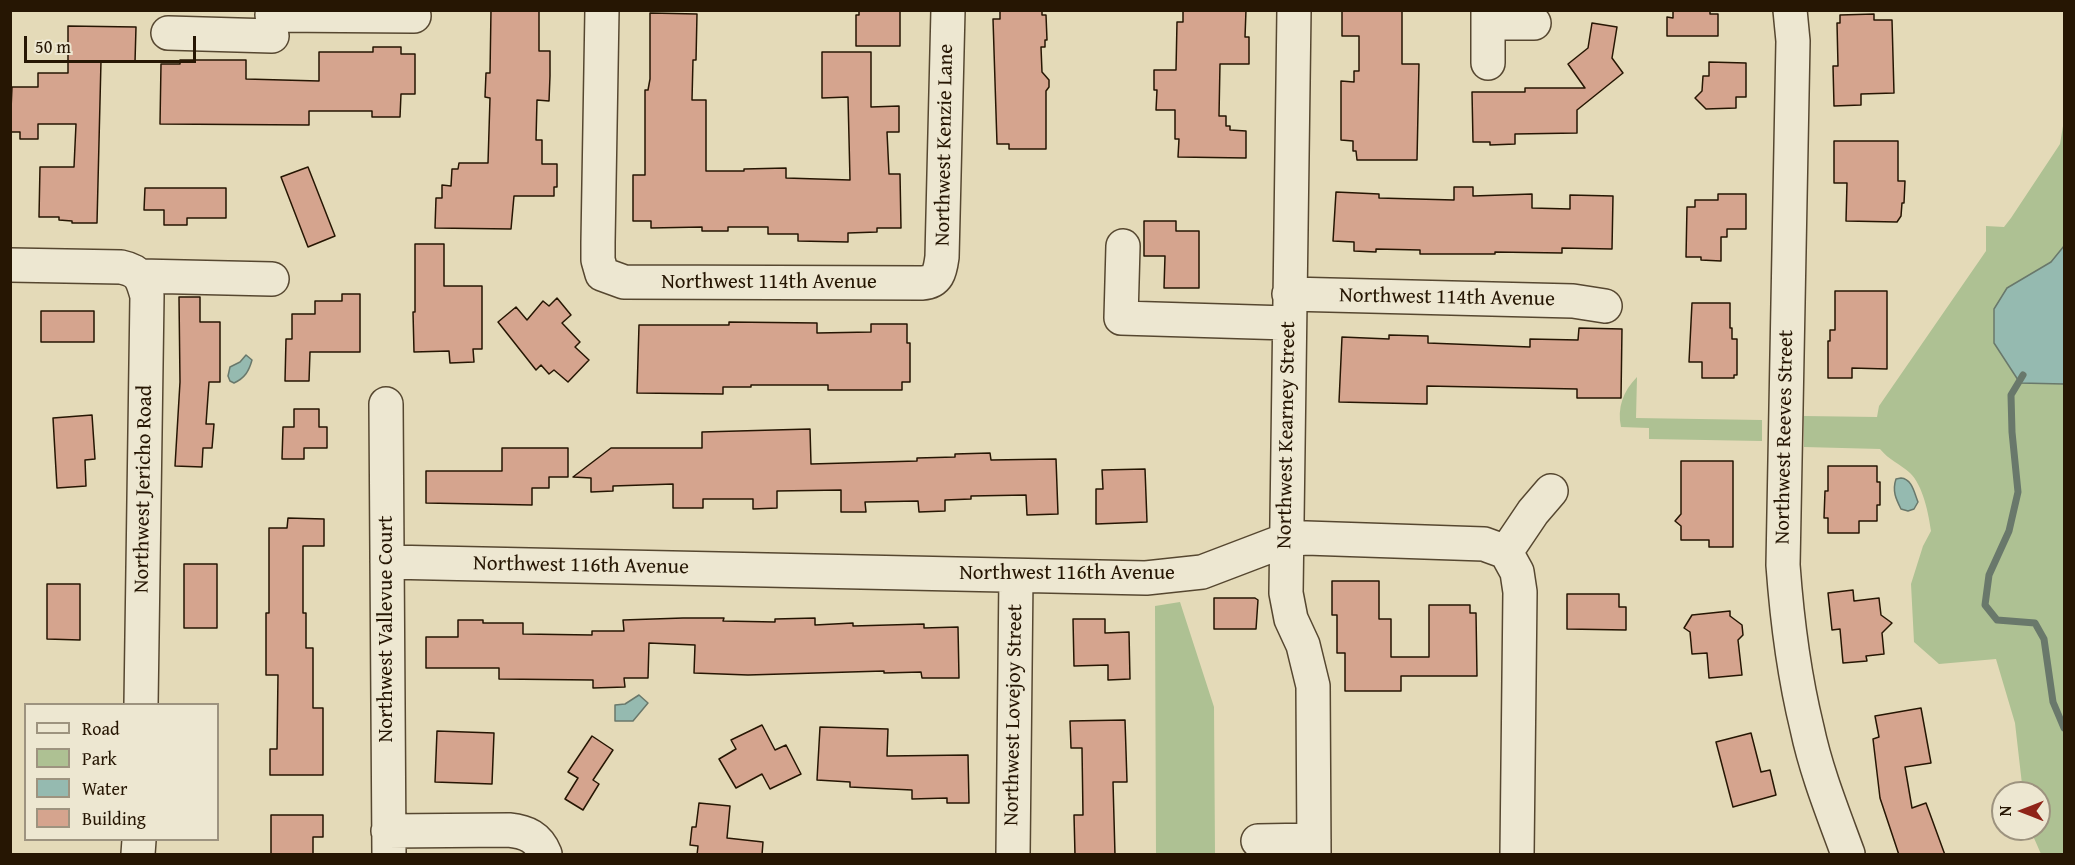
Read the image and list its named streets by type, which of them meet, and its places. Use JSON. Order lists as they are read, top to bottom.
{
  "streets": {
    "street": [
      "Northwest Kenzie Lane",
      "Northwest 114th Avenue",
      "Northwest Kearney Street",
      "Northwest Reeves Street",
      "Northwest Jericho Road",
      "Northwest 116th Avenue",
      "Northwest Vallevue Court",
      "Northwest Lovejoy Street"
    ]
  },
  "crossings": [
    ["Northwest Kenzie Lane", "Northwest 114th Avenue"],
    ["Northwest 114th Avenue", "Northwest Kearney Street"],
    ["Northwest Kearney Street", "Northwest 116th Avenue"],
    ["Northwest 116th Avenue", "Northwest Vallevue Court"],
    ["Northwest 116th Avenue", "Northwest Lovejoy Street"]
  ],
  "legend": [
    "Road",
    "Park",
    "Water",
    "Building"
  ],
  "scale_bar": "50 m",
  "north": "left"
}
